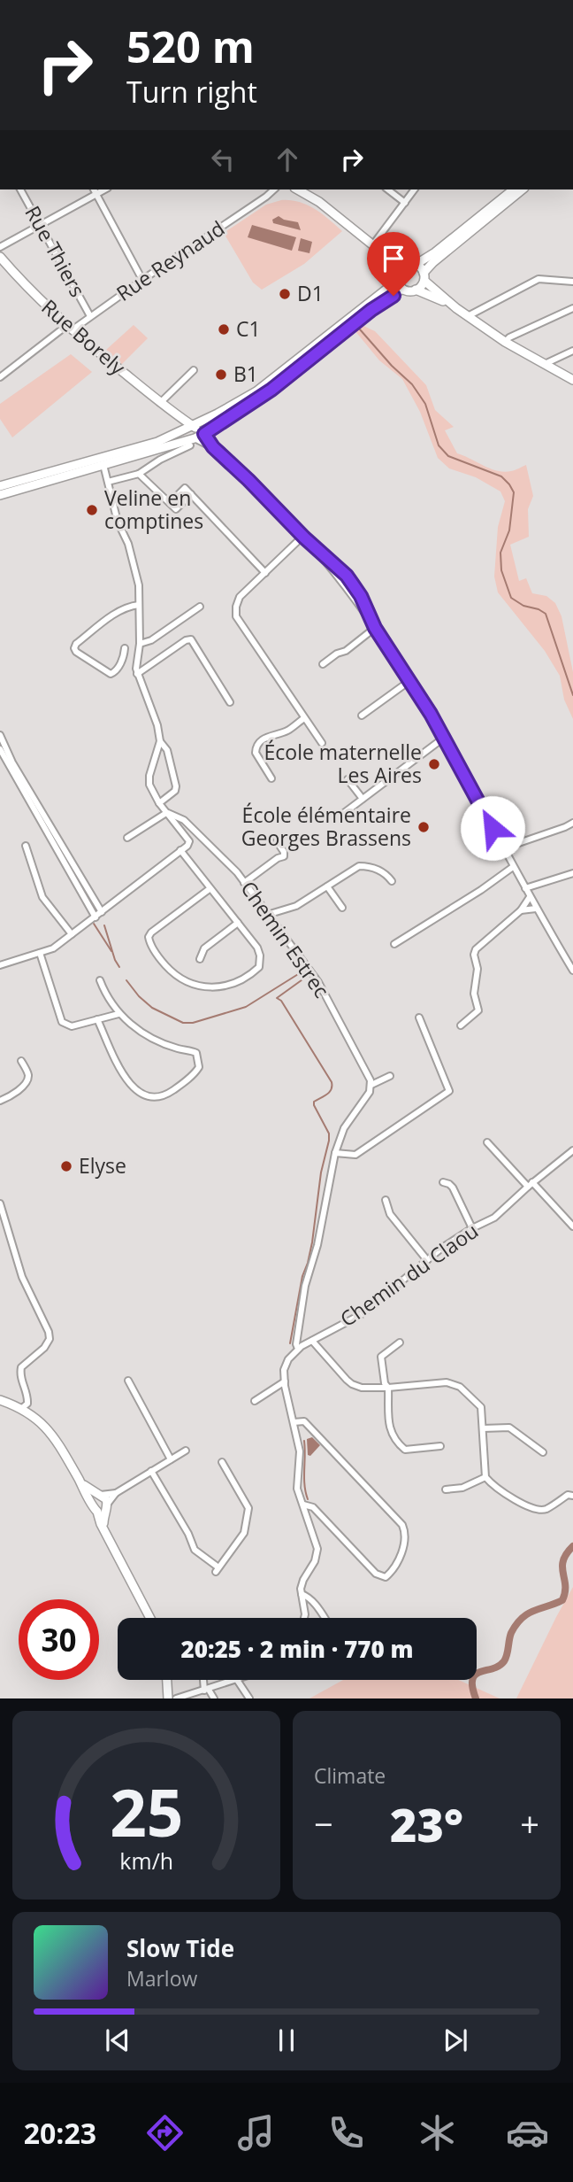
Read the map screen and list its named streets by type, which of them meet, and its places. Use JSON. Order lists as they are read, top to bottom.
{
  "streets": {
    "main road": ["Rue Borely"],
    "street": [
      "Rue Thiers",
      "Rue Reynaud",
      "Chemin Estrec",
      "Chemin du Claou"
    ]
  },
  "crossings": [
    ["Rue Thiers", "Rue Reynaud"],
    ["Rue Reynaud", "Rue Borely"]
  ],
  "places": [
    "D1",
    "C1",
    "B1",
    "Veline en comptines",
    "École maternelle Les Aires",
    "École élémentaire Georges Brassens",
    "Elyse"
  ],
  "page": {
    "turn": ["520 m", "Turn right"],
    "limit": "30",
    "trip": "20:25 · 2 min · 770 m",
    "tile": "Climate",
    "heat": ["−", "23°", "+"],
    "song": ["Slow Tide", "Marlow"],
    "tabs": "20:23",
    "gauge": ["25", "km/h"]
  }
}
